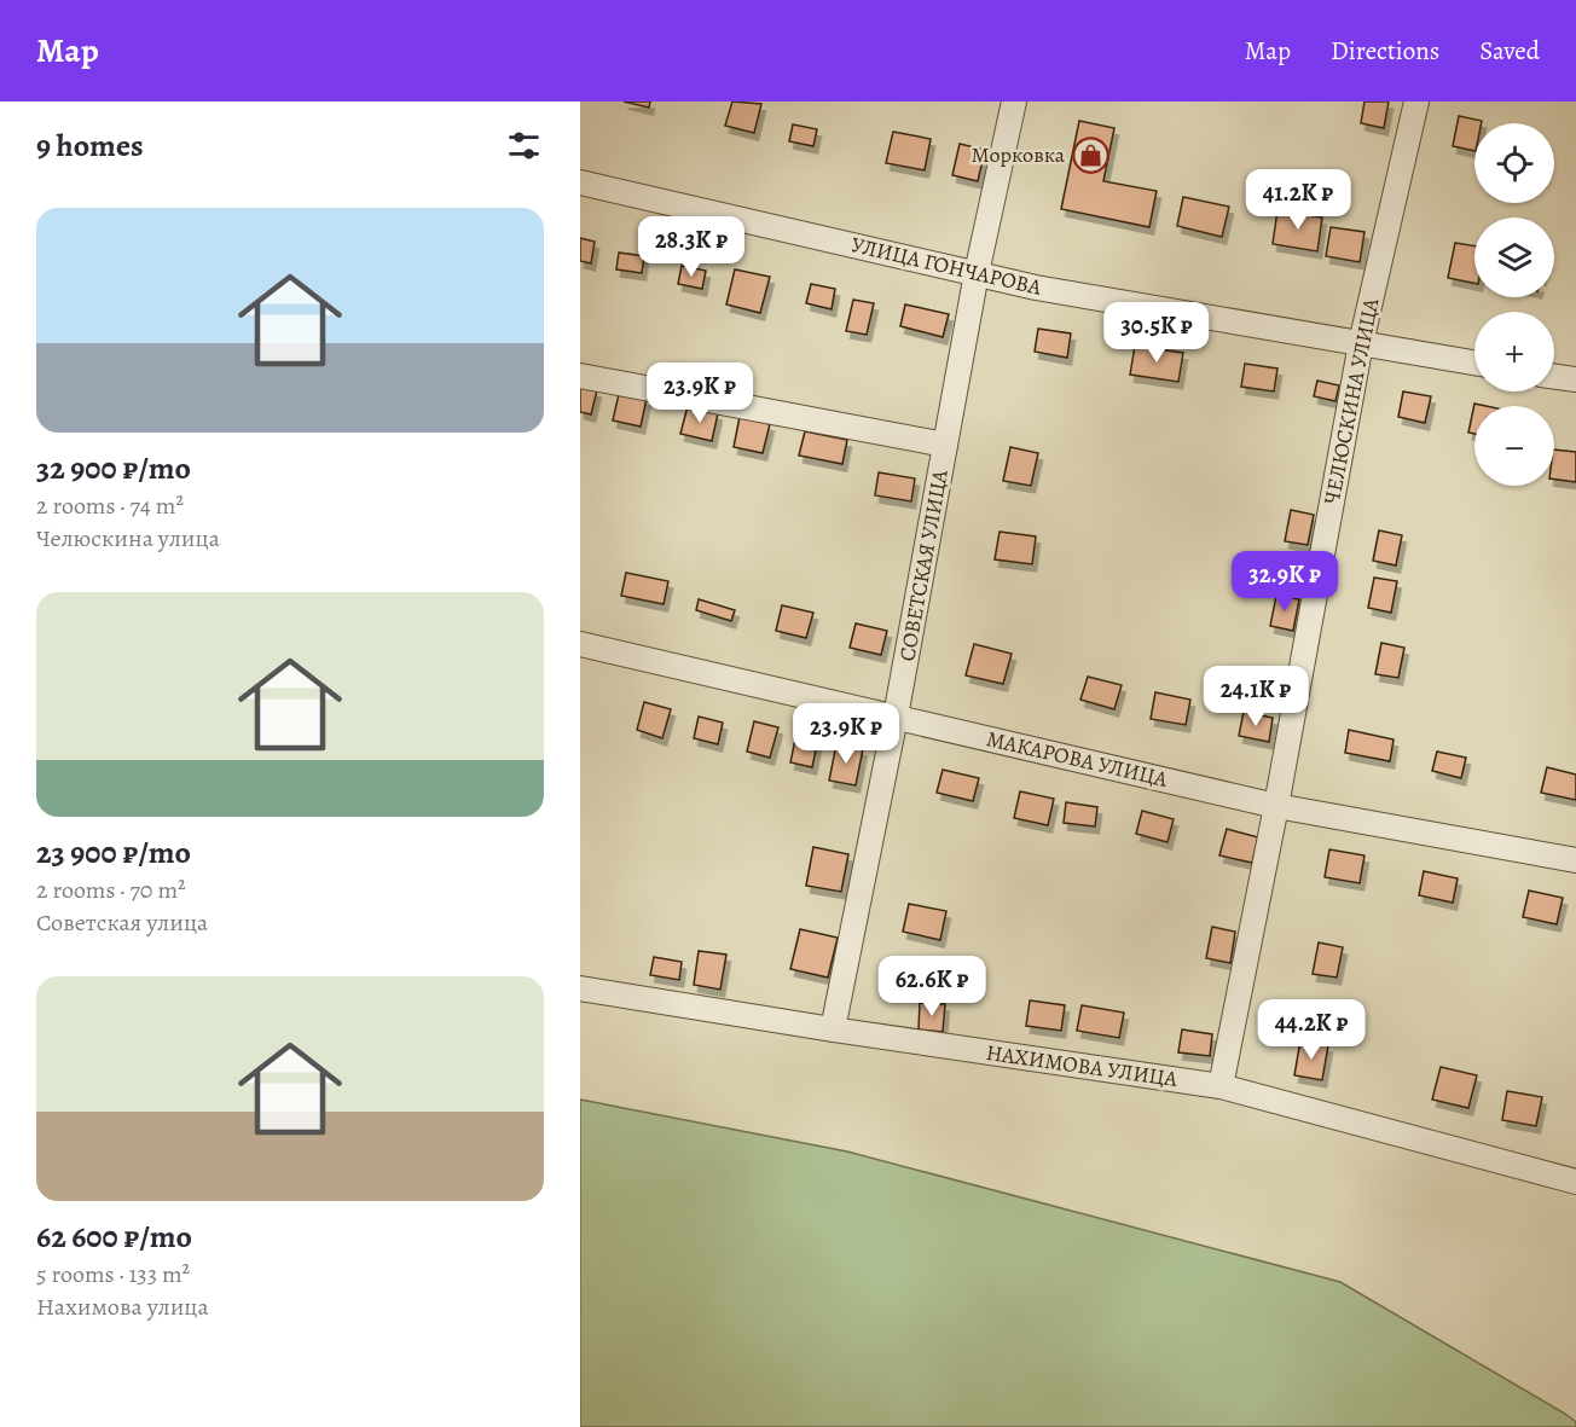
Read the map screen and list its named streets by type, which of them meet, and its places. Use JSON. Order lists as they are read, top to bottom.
{
  "streets": {
    "street": [
      "УЛИЦА ГОНЧАРОВА",
      "ЧЕЛЮСКИНА УЛИЦА",
      "СОВЕТСКАЯ УЛИЦА",
      "МАКАРОВА УЛИЦА",
      "НАХИМОВА УЛИЦА"
    ]
  },
  "crossings": [
    ["УЛИЦА ГОНЧАРОВА", "ЧЕЛЮСКИНА УЛИЦА"],
    ["УЛИЦА ГОНЧАРОВА", "СОВЕТСКАЯ УЛИЦА"],
    ["ЧЕЛЮСКИНА УЛИЦА", "МАКАРОВА УЛИЦА"],
    ["ЧЕЛЮСКИНА УЛИЦА", "НАХИМОВА УЛИЦА"],
    ["СОВЕТСКАЯ УЛИЦА", "МАКАРОВА УЛИЦА"],
    ["СОВЕТСКАЯ УЛИЦА", "НАХИМОВА УЛИЦА"]
  ],
  "places": {
    "shop": ["Морковка"]
  },
  "page": {
    "header": "Map",
    "nav": ["Map", "Directions", "Saved"],
    "heading": "9 homes",
    "map_buttons": ["+", "−"],
    "price": [
      "41.2K ₽",
      "28.3K ₽",
      "30.5K ₽",
      "23.9K ₽",
      "32.9K ₽",
      "24.1K ₽",
      "23.9K ₽",
      "62.6K ₽",
      "44.2K ₽"
    ],
    "list": [
      {
        "name": "32 900 ₽/mo",
        "note": "2 rooms · 74 m² · Челюскина улица"
      },
      {
        "name": "23 900 ₽/mo",
        "note": "2 rooms · 70 m² · Советская улица"
      },
      {
        "name": "62 600 ₽/mo",
        "note": "5 rooms · 133 m² · Нахимова улица"
      }
    ]
  }
}
